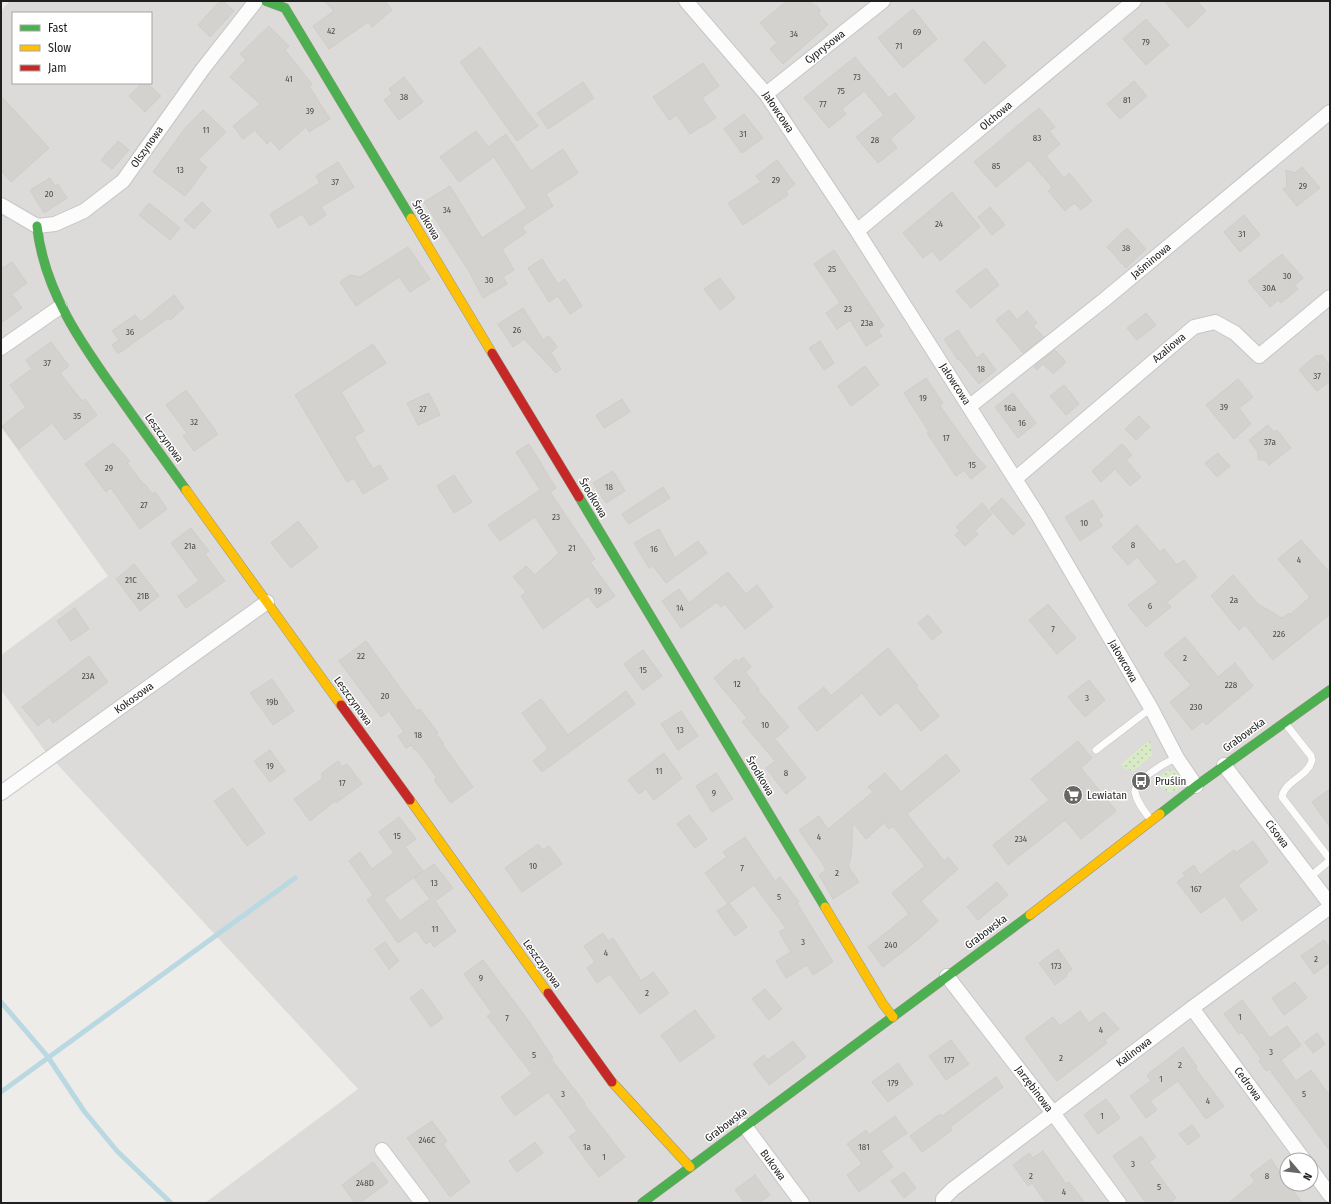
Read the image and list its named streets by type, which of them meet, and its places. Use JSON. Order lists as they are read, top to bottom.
{
  "streets": {
    "street": [
      "Cyprysowa",
      "Jałowcowa",
      "Olchowa",
      "Olszynowa",
      "Środkowa",
      "Jaśminowa",
      "Azaliowa",
      "Leszczynowa",
      "Kokosowa",
      "Grabowska",
      "Cisowa",
      "Kalinowa",
      "Cedrowa",
      "Jarzębinowa",
      "Bukowa"
    ]
  },
  "crossings": [
    ["Cyprysowa", "Jałowcowa"],
    ["Jałowcowa", "Olchowa"],
    ["Jałowcowa", "Jaśminowa"],
    ["Jałowcowa", "Azaliowa"],
    ["Jałowcowa", "Grabowska"],
    ["Olszynowa", "Leszczynowa"],
    ["Środkowa", "Grabowska"],
    ["Leszczynowa", "Kokosowa"],
    ["Leszczynowa", "Grabowska"],
    ["Grabowska", "Cisowa"],
    ["Grabowska", "Jarzębinowa"],
    ["Grabowska", "Bukowa"],
    ["Cisowa", "Kalinowa"],
    ["Kalinowa", "Cedrowa"],
    ["Kalinowa", "Jarzębinowa"]
  ],
  "places": {
    "bus stop": ["Pruślin"],
    "supermarket": ["Lewiatan"]
  },
  "house_numbers": [
    "42",
    "69",
    "34",
    "79",
    "71",
    "73",
    "41",
    "75",
    "38",
    "81",
    "77",
    "39",
    "11",
    "31",
    "83",
    "28",
    "85",
    "13",
    "29",
    "37",
    "29",
    "20",
    "34",
    "24",
    "31",
    "38",
    "25",
    "30",
    "30",
    "30A",
    "23",
    "23a",
    "26",
    "36",
    "37",
    "18",
    "37",
    "19",
    "39",
    "16a",
    "27",
    "35",
    "32",
    "16",
    "17",
    "37a",
    "15",
    "29",
    "18",
    "27",
    "23",
    "10",
    "8",
    "21a",
    "21",
    "16",
    "4",
    "21C",
    "19",
    "21B",
    "2a",
    "6",
    "14",
    "7",
    "226",
    "22",
    "2",
    "15",
    "23A",
    "12",
    "228",
    "20",
    "3",
    "19b",
    "230",
    "10",
    "13",
    "18",
    "19",
    "11",
    "8",
    "17",
    "9",
    "15",
    "4",
    "234",
    "10",
    "7",
    "2",
    "13",
    "167",
    "5",
    "11",
    "3",
    "240",
    "4",
    "2",
    "173",
    "9",
    "2",
    "1",
    "7",
    "4",
    "3",
    "5",
    "2",
    "177",
    "2",
    "1",
    "179",
    "3",
    "5",
    "4",
    "1",
    "246C",
    "1a",
    "181",
    "1",
    "3",
    "2",
    "8",
    "248D",
    "5",
    "4"
  ],
  "legend": ["Fast", "Slow", "Jam"],
  "north": "bottom right"
}
